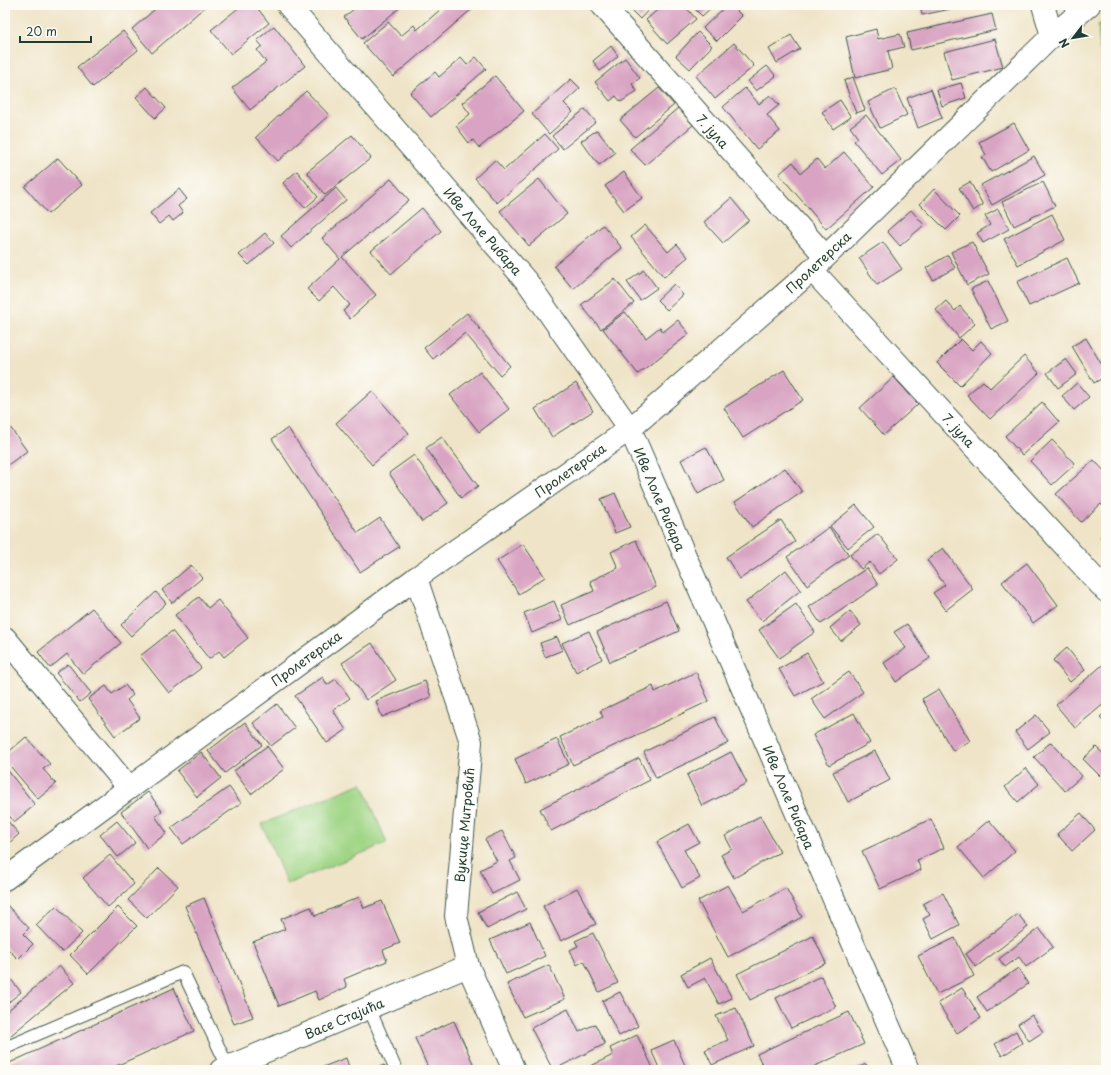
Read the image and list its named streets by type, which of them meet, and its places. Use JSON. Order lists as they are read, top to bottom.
{
  "streets": {
    "street": [
      "7. јула",
      "Иве Лоле Рибара",
      "Пролетерска",
      "Вукице Митровић",
      "Васе Стајића"
    ]
  },
  "crossings": [
    ["7. јула", "Пролетерска"],
    ["Иве Лоле Рибара", "Пролетерска"],
    ["Пролетерска", "Вукице Митровић"],
    ["Вукице Митровић", "Васе Стајића"]
  ],
  "scale_bar": "20 m",
  "north": "bottom left"
}
